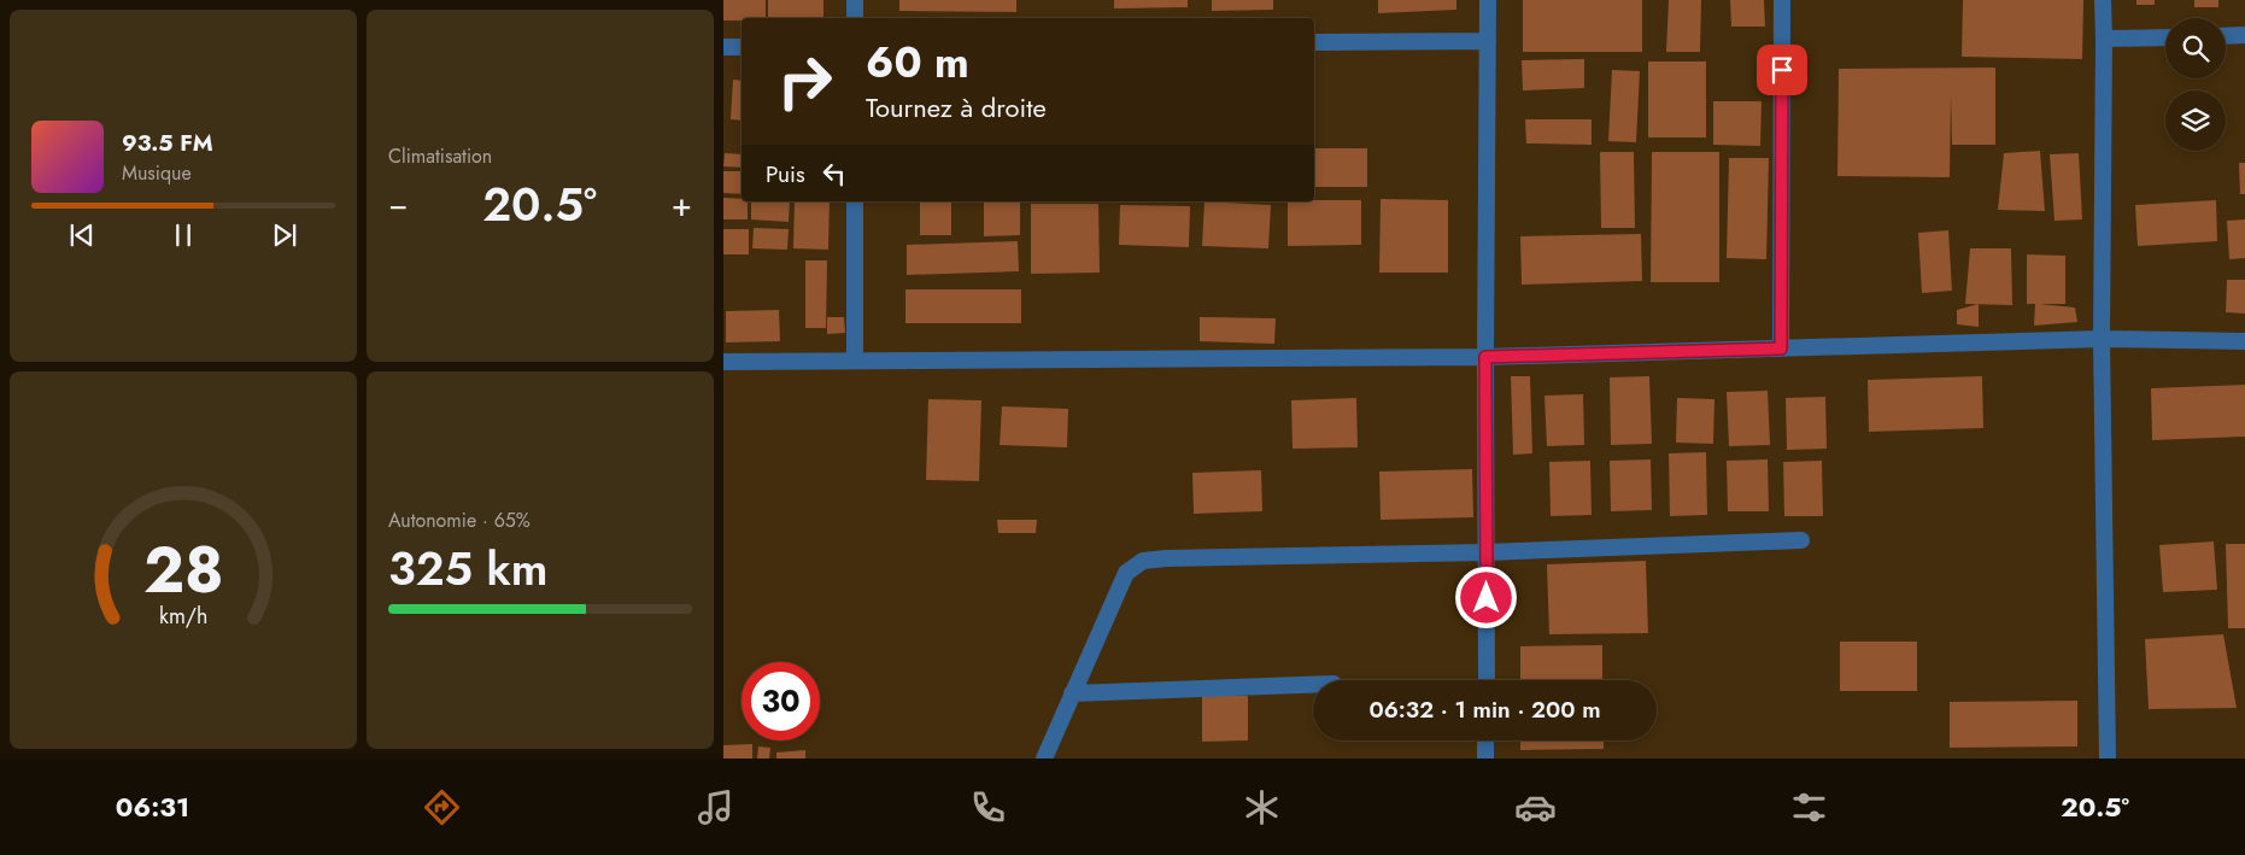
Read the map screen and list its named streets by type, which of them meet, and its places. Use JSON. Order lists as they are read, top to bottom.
{
  "page": {
    "tile": [
      "Climatisation",
      ["Autonomie · 65%", "325 km"]
    ],
    "turn": ["60 m", "Tournez à droite"],
    "song": ["93.5 FM", "Musique"],
    "then": "Puis",
    "heat": ["−", "20.5°", "+"],
    "limit": "30",
    "trip": "06:32 · 1 min · 200 m",
    "tabs": ["06:31", "20.5°"],
    "gauge": ["28", "km/h"]
  }
}
